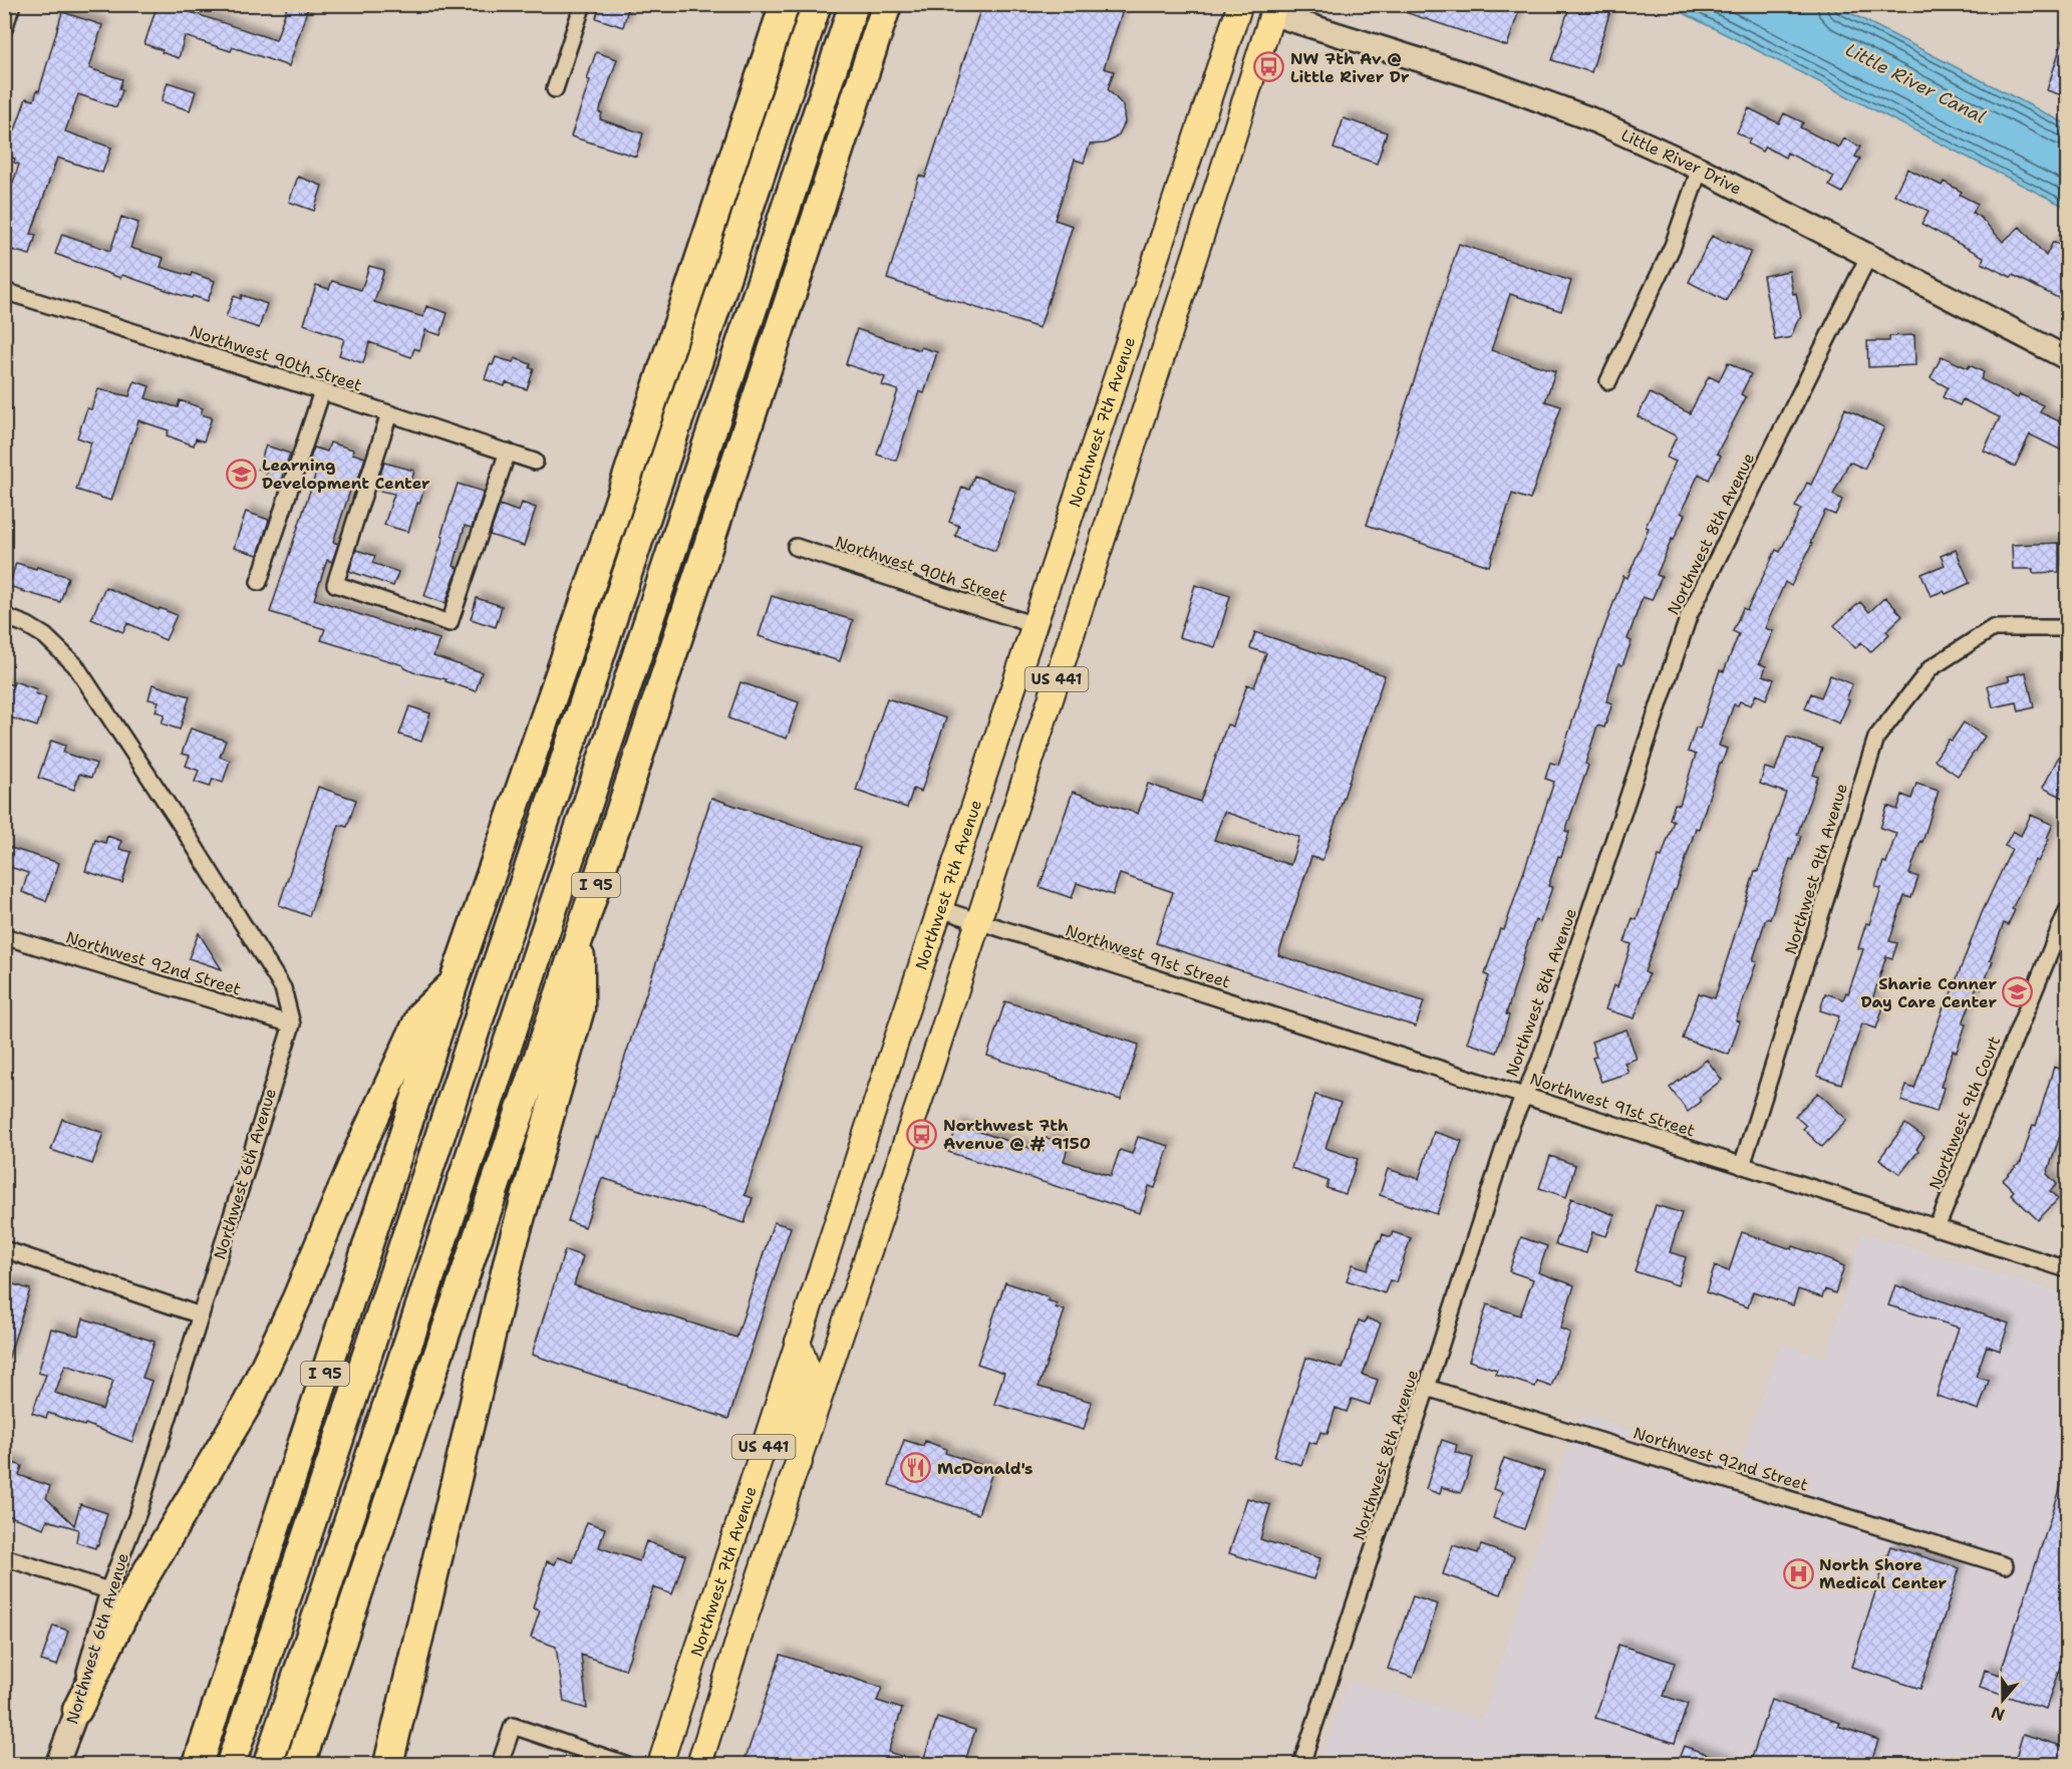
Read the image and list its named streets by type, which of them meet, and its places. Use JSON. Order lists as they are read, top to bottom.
{
  "streets": {
    "highway": ["I 95"],
    "main road": ["Northwest 7th Avenue", "US 441"],
    "street": [
      "Little River Drive",
      "Northwest 90th Street",
      "Northwest 8th Avenue",
      "Northwest 9th Avenue",
      "Northwest 91st Street",
      "Northwest 92nd Street",
      "Northwest 9th Court",
      "Northwest 6th Avenue"
    ]
  },
  "crossings": [
    ["Little River Drive", "Northwest 8th Avenue"],
    ["Little River Drive", "US 441"],
    ["Northwest 90th Street", "Northwest 7th Avenue"],
    ["Northwest 7th Avenue", "Northwest 91st Street"],
    ["Northwest 8th Avenue", "Northwest 91st Street"],
    ["Northwest 8th Avenue", "Northwest 92nd Street"],
    ["US 441", "Northwest 91st Street"],
    ["Northwest 9th Avenue", "Northwest 91st Street"],
    ["Northwest 91st Street", "Northwest 9th Court"],
    ["Northwest 92nd Street", "Northwest 6th Avenue"]
  ],
  "water": ["Little River Canal"],
  "places": {
    "bus stop": ["NW 7th Av @ Little River Dr", "Northwest 7th Avenue @ # 9150"],
    "school or university": ["Learning Development Center", "Sharie Conner Day Care Center"],
    "restaurant": ["McDonald's"],
    "hospital": ["North Shore Medical Center"]
  },
  "north": "bottom"
}
